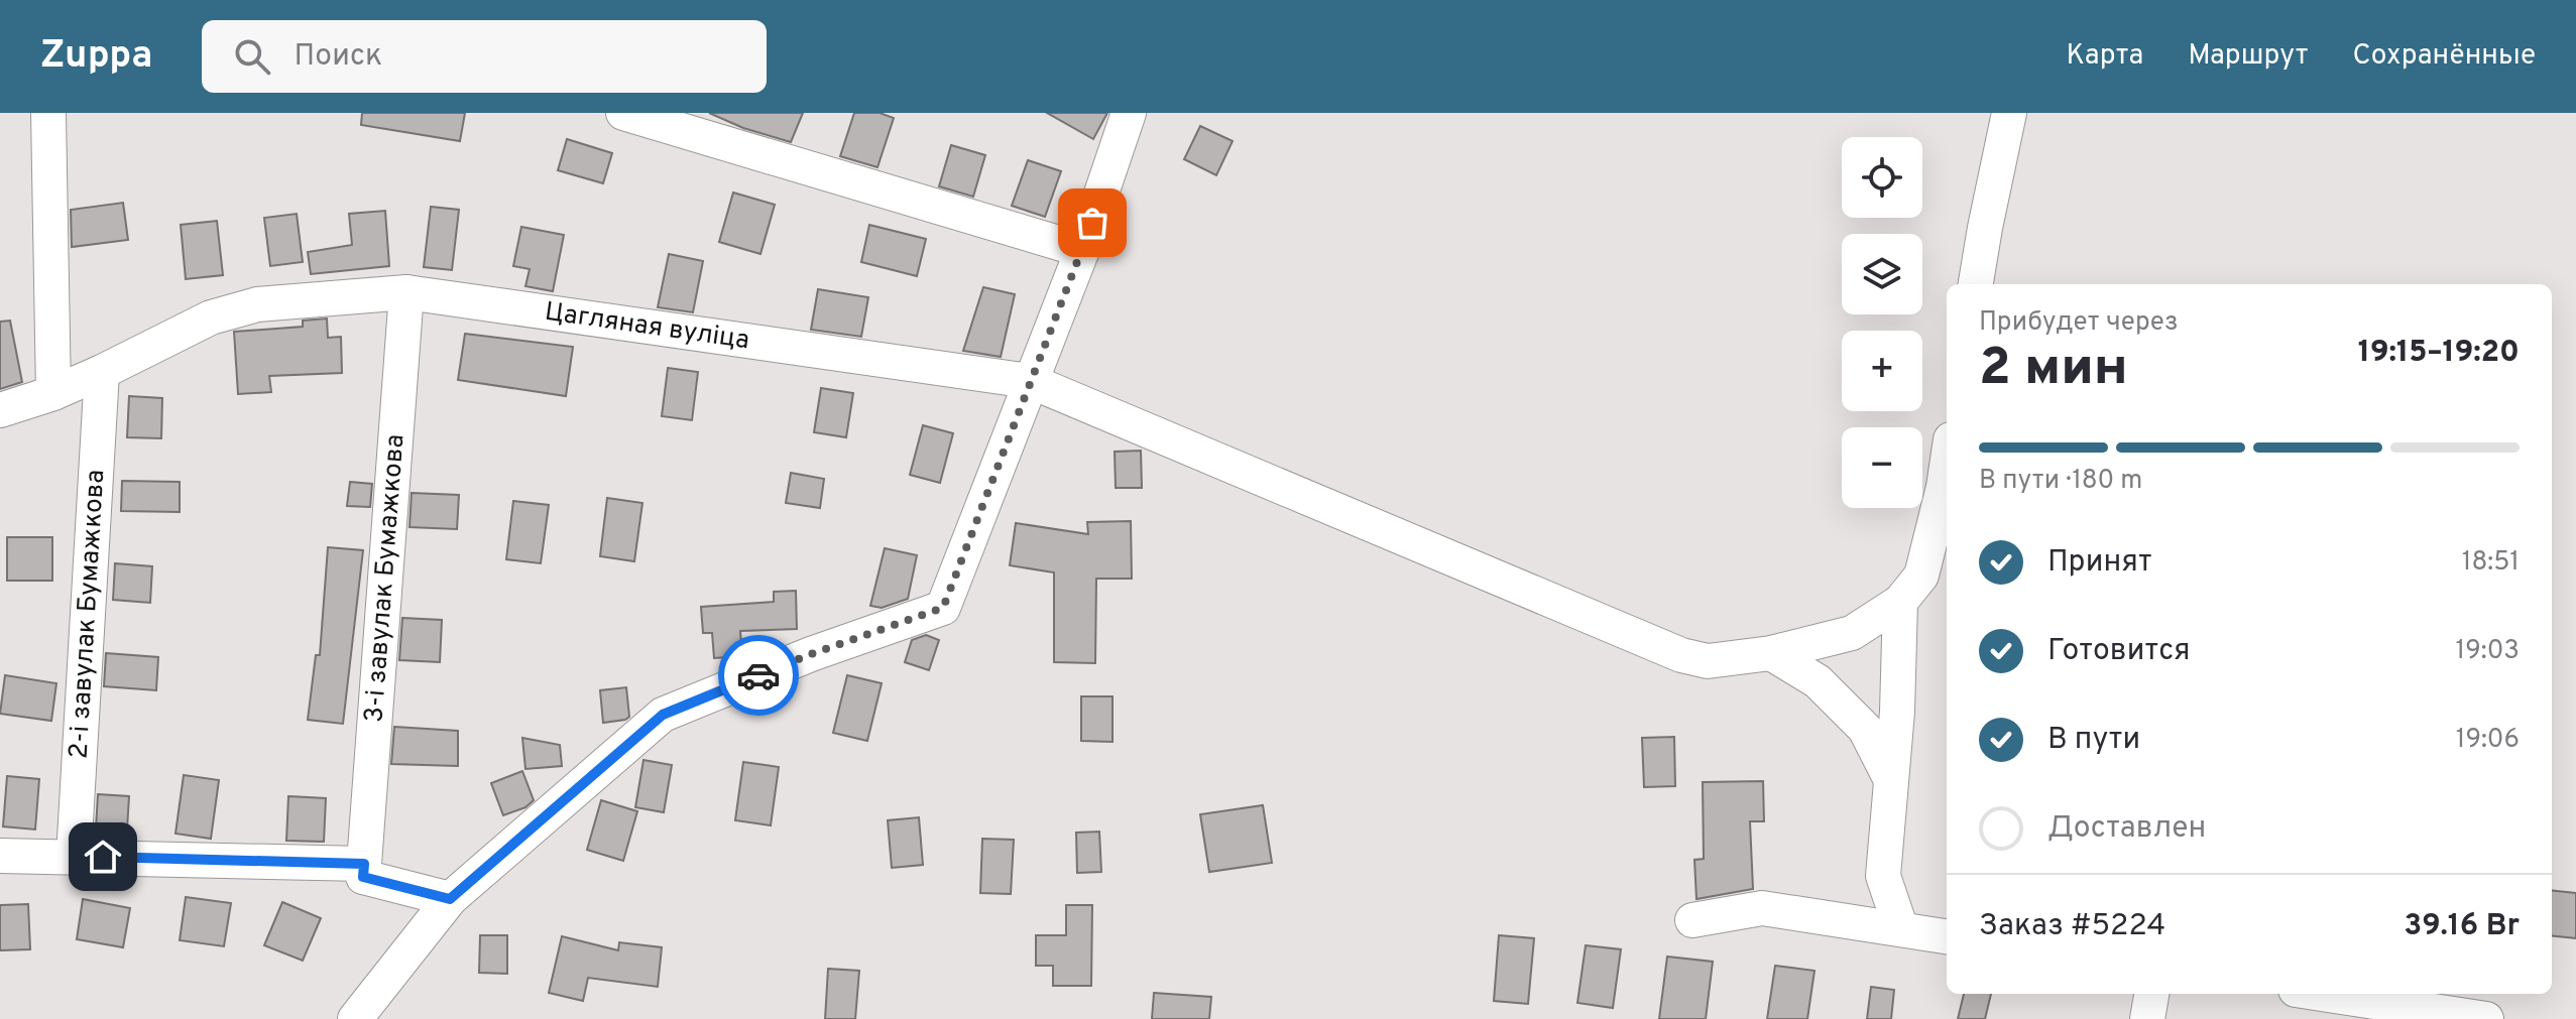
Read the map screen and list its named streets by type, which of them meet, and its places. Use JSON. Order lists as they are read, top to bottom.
{
  "streets": {
    "street": ["Цагляная вуліца", "3-і завулак Бумажкова", "2-і завулак Бумажкова"]
  },
  "crossings": [
    ["Цагляная вуліца", "3-і завулак Бумажкова"],
    ["Цагляная вуліца", "2-і завулак Бумажкова"]
  ],
  "page": {
    "header": "Zuppa",
    "search": "Поиск",
    "nav": ["Карта", "Маршрут", "Сохранённые"],
    "map_buttons": ["+", "−"],
    "heading": ["2 мин", "Прибудет через", "19:15–19:20"],
    "panel": ["Заказ #5224", "39.16 Br"],
    "bar": "В пути · 180 m",
    "list": [
      ["Принят", "18:51"],
      ["Готовится", "19:03"],
      ["В пути", "19:06"],
      "Доставлен"
    ]
  }
}
